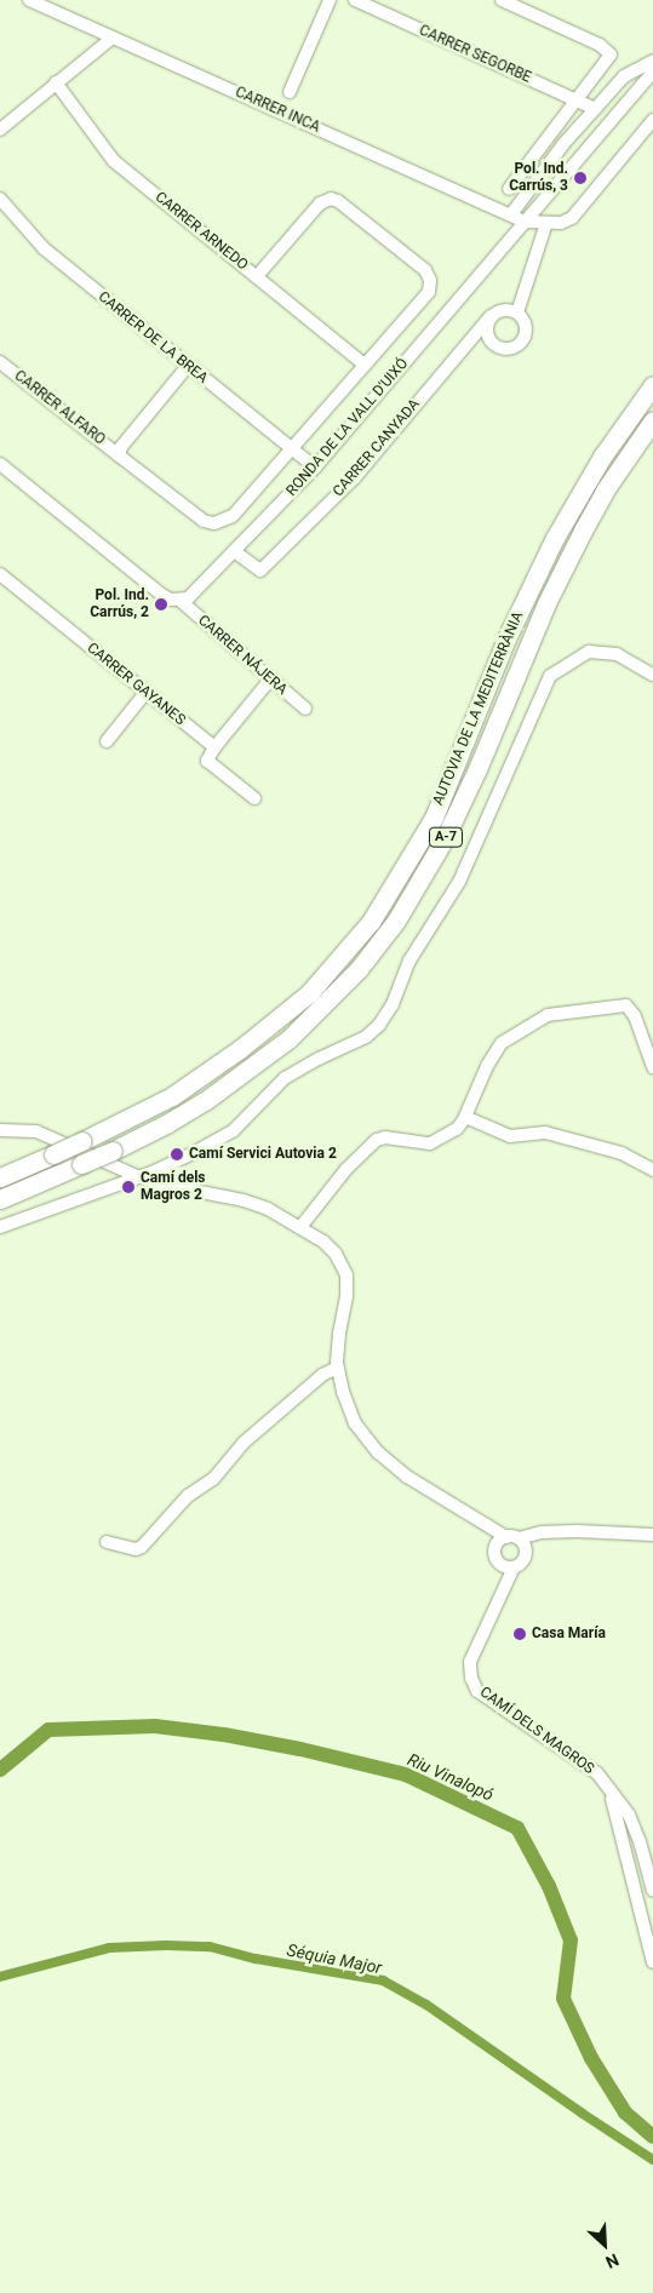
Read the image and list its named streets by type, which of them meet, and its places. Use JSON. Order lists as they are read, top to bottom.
{
  "streets": {
    "highway": ["AUTOVIA DE LA MEDITERRÀNIA", "A-7"],
    "street": [
      "CARRER SEGORBE",
      "CARRER INCA",
      "CARRER ARNEDO",
      "CARRER DE LA BREA",
      "CARRER ALFARO",
      "RONDA DE LA VALL D'UIXÓ",
      "CARRER CANYADA",
      "CARRER NÁJERA",
      "CARRER GAYANES",
      "CAMÍ DELS MAGROS"
    ]
  },
  "crossings": [
    ["CARRER INCA", "RONDA DE LA VALL D'UIXÓ"],
    ["CARRER DE LA BREA", "CARRER ALFARO"],
    ["CARRER DE LA BREA", "RONDA DE LA VALL D'UIXÓ"],
    ["RONDA DE LA VALL D'UIXÓ", "CARRER CANYADA"],
    ["RONDA DE LA VALL D'UIXÓ", "CARRER NÁJERA"]
  ],
  "water": ["Riu Vinalopó", "Séquia Major"],
  "places": [
    "Pol. Ind. Carrús, 3",
    "Pol. Ind. Carrús, 2",
    "Camí Servici Autovia 2",
    "Camí dels Magros 2",
    "Casa María"
  ],
  "north": "bottom right"
}
